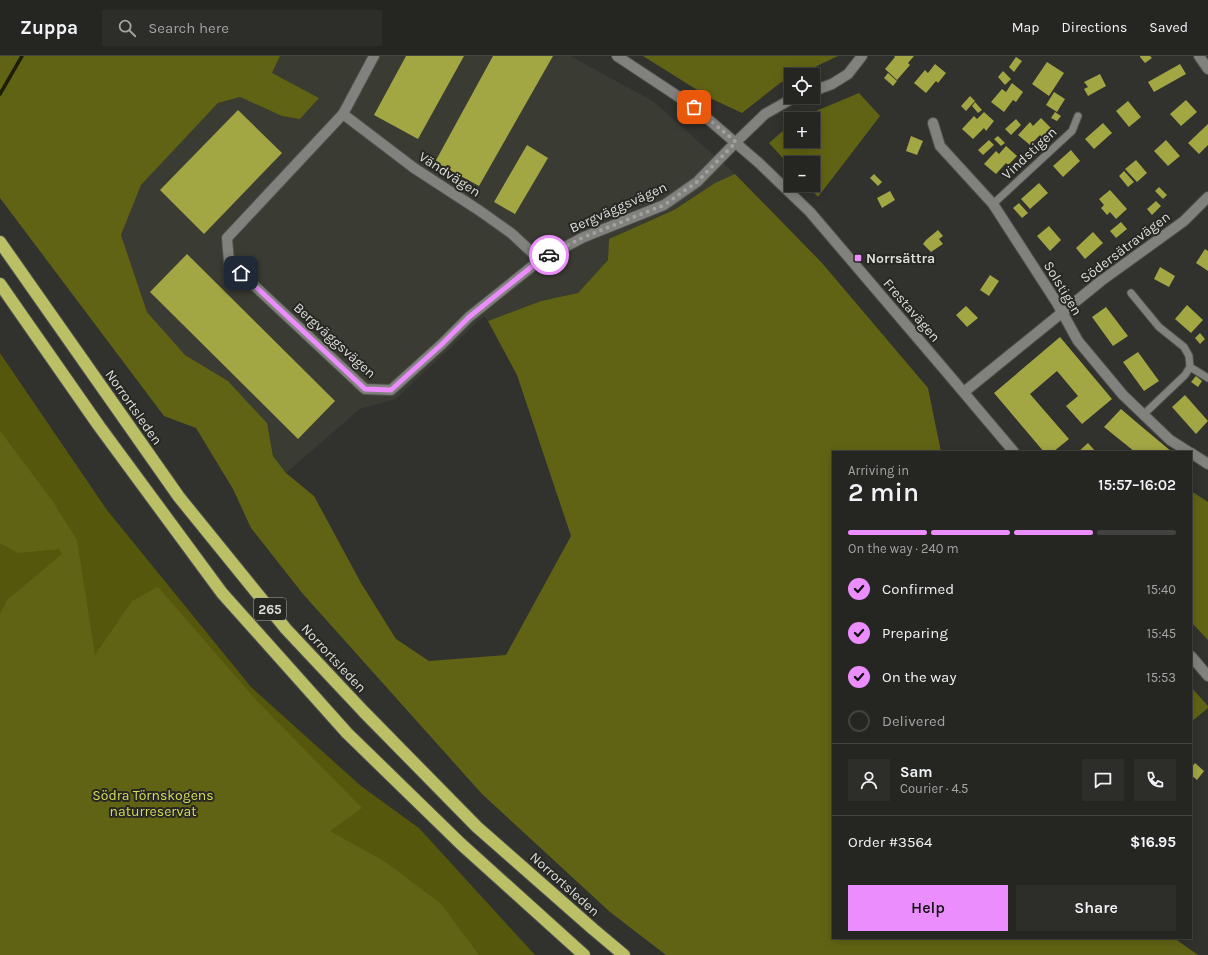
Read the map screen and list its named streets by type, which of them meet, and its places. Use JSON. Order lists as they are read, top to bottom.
{
  "streets": {
    "highway": ["Norrortsleden", "265"],
    "street": [
      "Vändvägen",
      "Bergväggsvägen",
      "Södersätravägen",
      "Solstigen",
      "Frestavägen"
    ],
    "lane": ["Vindstigen"]
  },
  "crossings": [
    ["Vindstigen", "Solstigen"],
    ["Vändvägen", "Bergväggsvägen"],
    ["Bergväggsvägen", "Frestavägen"],
    ["Södersätravägen", "Solstigen"],
    ["Södersätravägen", "Frestavägen"]
  ],
  "parks": ["Södra Törnskogens naturreservat"],
  "places": {
    "transit": ["Norrsättra"]
  },
  "page": {
    "header": "Zuppa",
    "search": "Search here",
    "nav": ["Map", "Directions", "Saved"],
    "map_buttons": ["+", "−"],
    "heading": ["2 min", "Arriving in", "15:57–16:02"],
    "panel": [
      "Sam",
      "Courier · 4.5",
      "Order #3564",
      "$16.95"
    ],
    "bar": "On the way · 240 m",
    "list": [
      ["Confirmed", "15:40"],
      ["Preparing", "15:45"],
      ["On the way", "15:53"],
      "Delivered"
    ],
    "buttons": ["Help", "Share"]
  }
}
